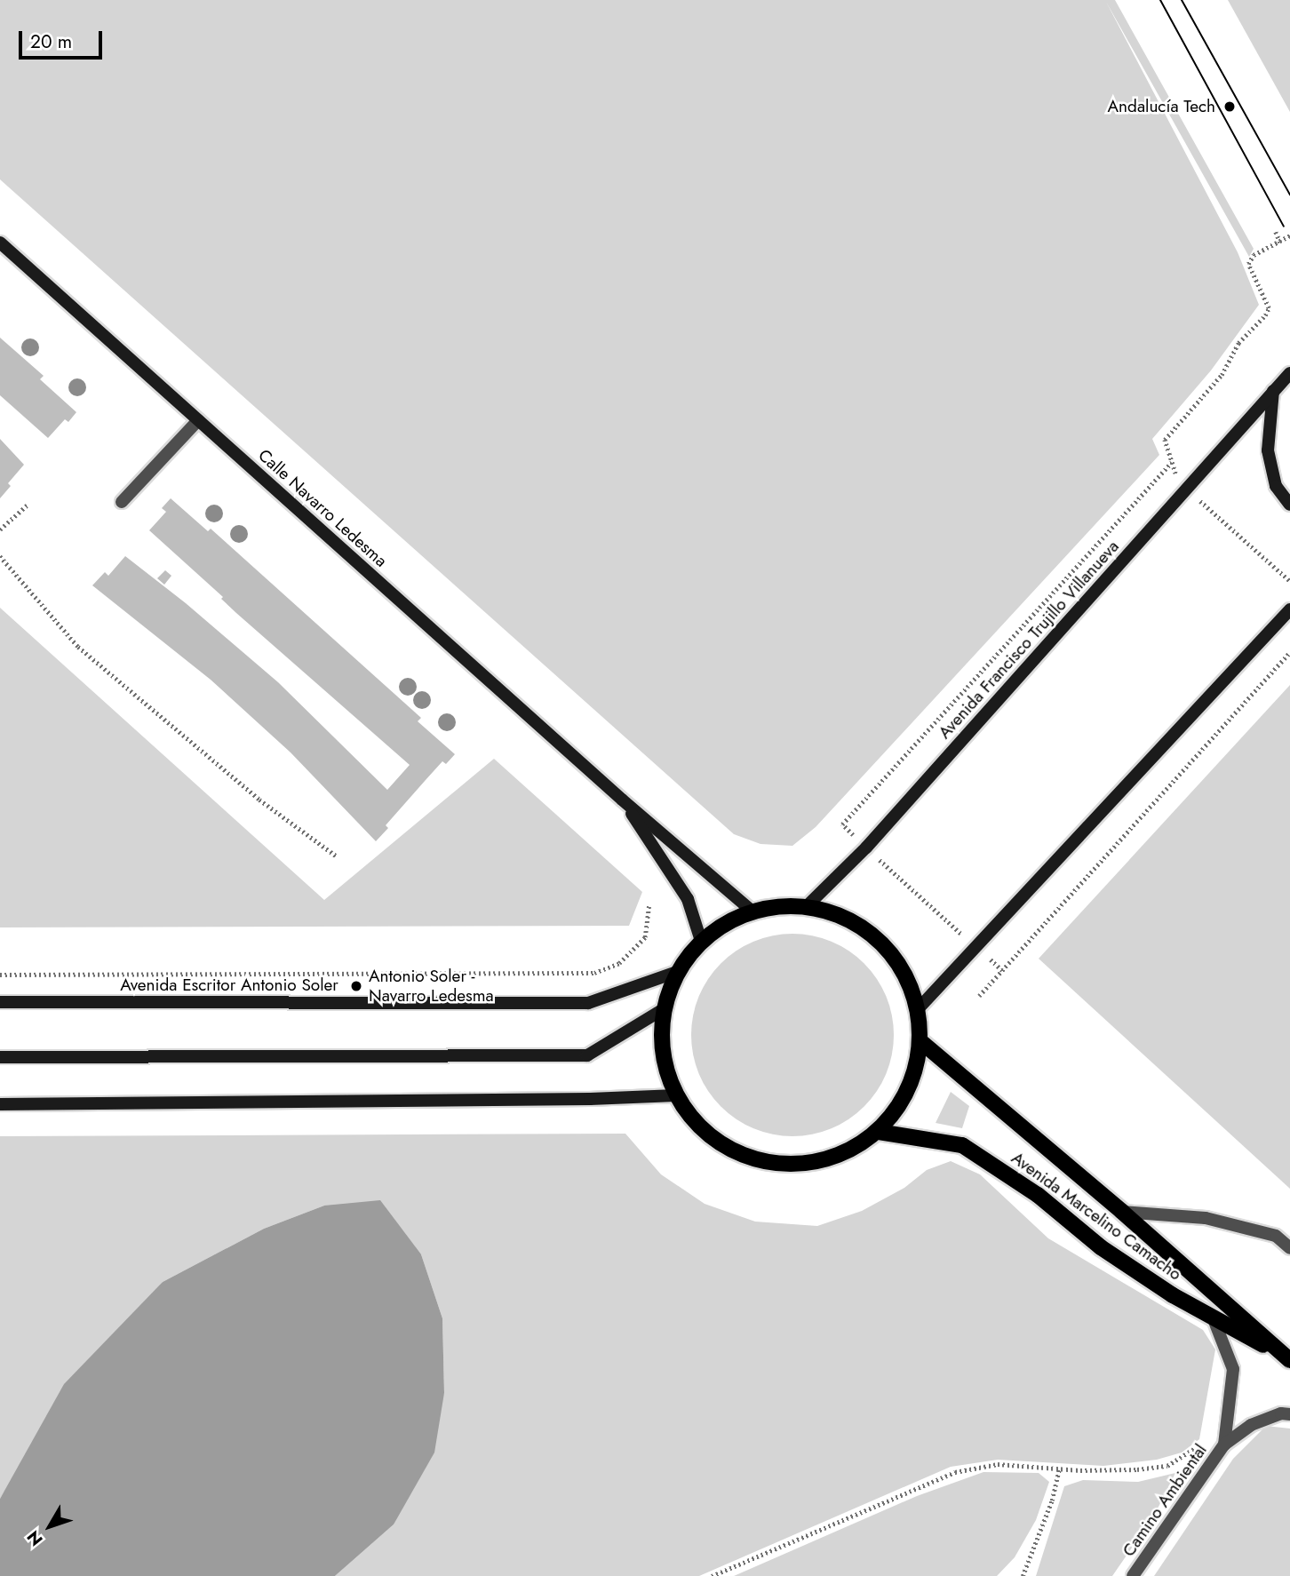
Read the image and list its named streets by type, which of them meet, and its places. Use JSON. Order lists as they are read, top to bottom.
{
  "streets": {
    "main road": ["Avenida Marcelino Camacho"],
    "street": [
      "Calle Navarro Ledesma",
      "Avenida Francisco Trujillo Villanueva",
      "Avenida Escritor Antonio Soler",
      "Camino Ambiental"
    ]
  },
  "crossings": [
    ["Avenida Marcelino Camacho", "Camino Ambiental"]
  ],
  "places": ["Andalucía Tech", "Antonio Soler - Navarro Ledesma"],
  "scale_bar": "20 m",
  "north": "bottom left"
}
